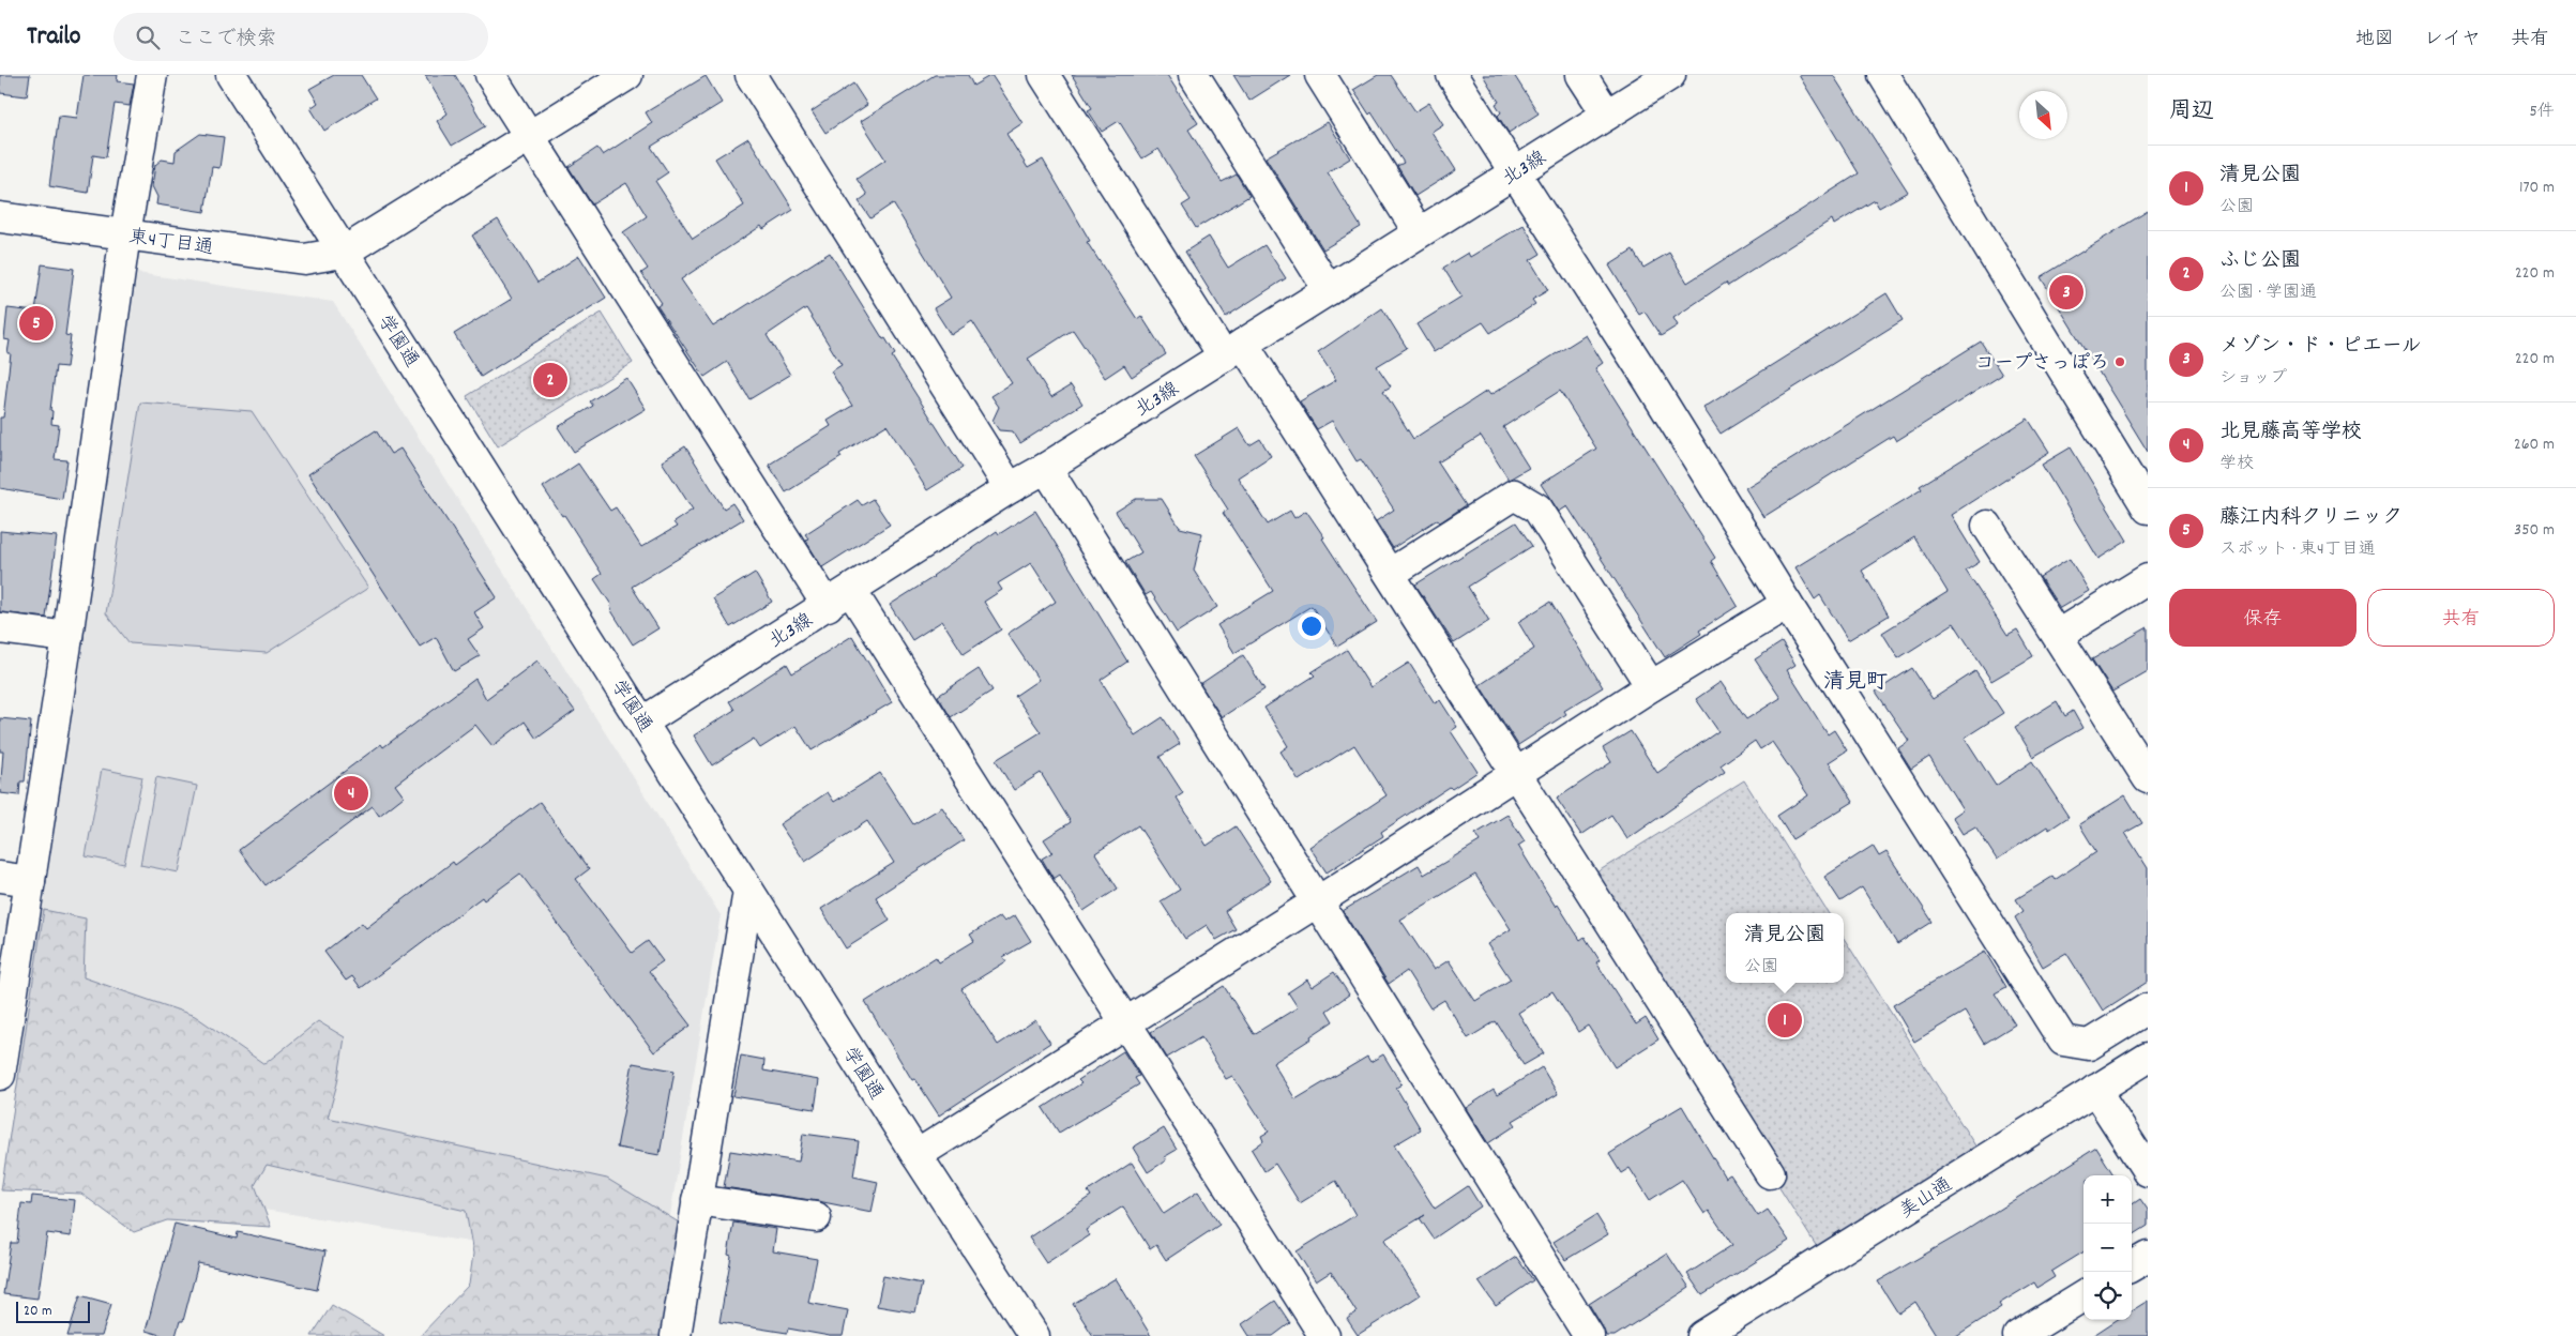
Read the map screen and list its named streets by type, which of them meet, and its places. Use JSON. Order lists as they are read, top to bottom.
{
  "streets": {
    "street": [
      "北3線",
      "東4丁目通",
      "学園通",
      "美山通"
    ]
  },
  "crossings": [
    ["北3線", "学園通"],
    ["東4丁目通", "学園通"]
  ],
  "districts": ["清見町"],
  "places": ["コープさっぽろ"],
  "scale_bar": "20 m",
  "north": "bottom right",
  "page": {
    "header": "Trailo",
    "search": "ここで検索",
    "nav": ["地図", "レイヤ", "共有"],
    "heading": ["周辺", "5件"],
    "list": [
      {
        "mark": "1",
        "name": "清見公園",
        "note": "公園",
        "value": "170 m"
      },
      {
        "mark": "2",
        "name": "ふじ公園",
        "note": "公園 · 学園通",
        "value": "220 m"
      },
      {
        "mark": "3",
        "name": "メゾン・ド・ピエール",
        "note": "ショップ",
        "value": "220 m"
      },
      {
        "mark": "4",
        "name": "北見藤高等学校",
        "note": "学校",
        "value": "260 m"
      },
      {
        "mark": "5",
        "name": "藤江内科クリニック",
        "note": "スポット · 東4丁目通",
        "value": "350 m"
      }
    ],
    "pins": [
      "3",
      "5",
      "2",
      "4",
      "1"
    ],
    "buttons": ["保存", "共有"],
    "popup": ["清見公園", "公園"],
    "map_buttons": ["+", "−"],
    "scale": "20 m"
  }
}
